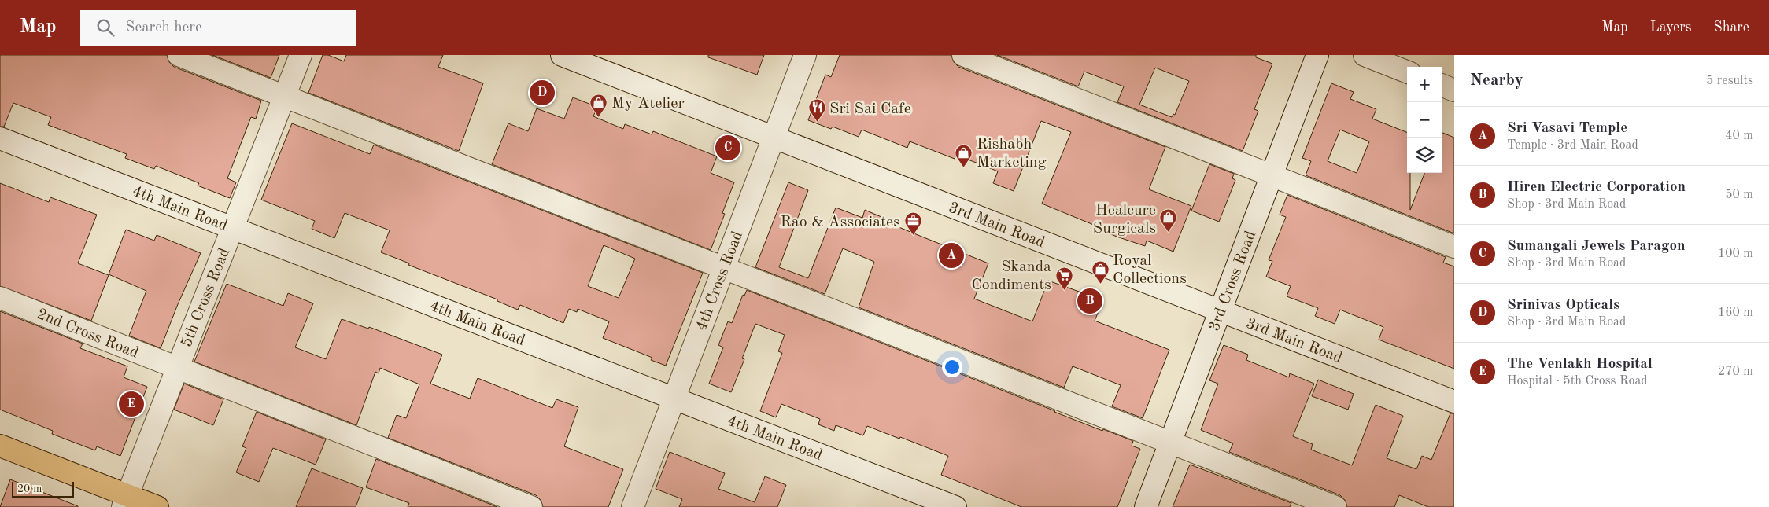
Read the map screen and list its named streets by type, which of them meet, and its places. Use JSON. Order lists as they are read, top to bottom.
{
  "streets": {
    "street": [
      "4th Main Road",
      "3rd Main Road",
      "4th Cross Road",
      "3rd Cross Road",
      "5th Cross Road",
      "2nd Cross Road"
    ]
  },
  "crossings": [
    ["4th Main Road", "4th Cross Road"],
    ["4th Main Road", "5th Cross Road"],
    ["3rd Main Road", "4th Cross Road"],
    ["3rd Main Road", "3rd Cross Road"],
    ["5th Cross Road", "2nd Cross Road"]
  ],
  "places": {
    "shop": [
      "My Atelier",
      "Rishabh Marketing",
      "Healcure Surgicals",
      "Royal Collections"
    ],
    "restaurant": ["Sri Sai Cafe"],
    "office": ["Rao & Associates"],
    "supermarket": ["Skanda Condiments"]
  },
  "scale_bar": "20 m",
  "page": {
    "header": "Map",
    "search": "Search here",
    "nav": ["Map", "Layers", "Share"],
    "heading": ["Nearby", "5 results"],
    "map_buttons": ["+", "−"],
    "pins": [
      "D",
      "C",
      "A",
      "B",
      "E"
    ],
    "list": [
      {
        "mark": "A",
        "name": "Sri Vasavi Temple",
        "note": "Temple · 3rd Main Road",
        "value": "40 m"
      },
      {
        "mark": "B",
        "name": "Hiren Electric Corporation",
        "note": "Shop · 3rd Main Road",
        "value": "50 m"
      },
      {
        "mark": "C",
        "name": "Sumangali Jewels Paragon",
        "note": "Shop · 3rd Main Road",
        "value": "100 m"
      },
      {
        "mark": "D",
        "name": "Srinivas Opticals",
        "note": "Shop · 3rd Main Road",
        "value": "160 m"
      },
      {
        "mark": "E",
        "name": "The Venlakh Hospital",
        "note": "Hospital · 5th Cross Road",
        "value": "270 m"
      }
    ],
    "scale": "20 m"
  }
}
